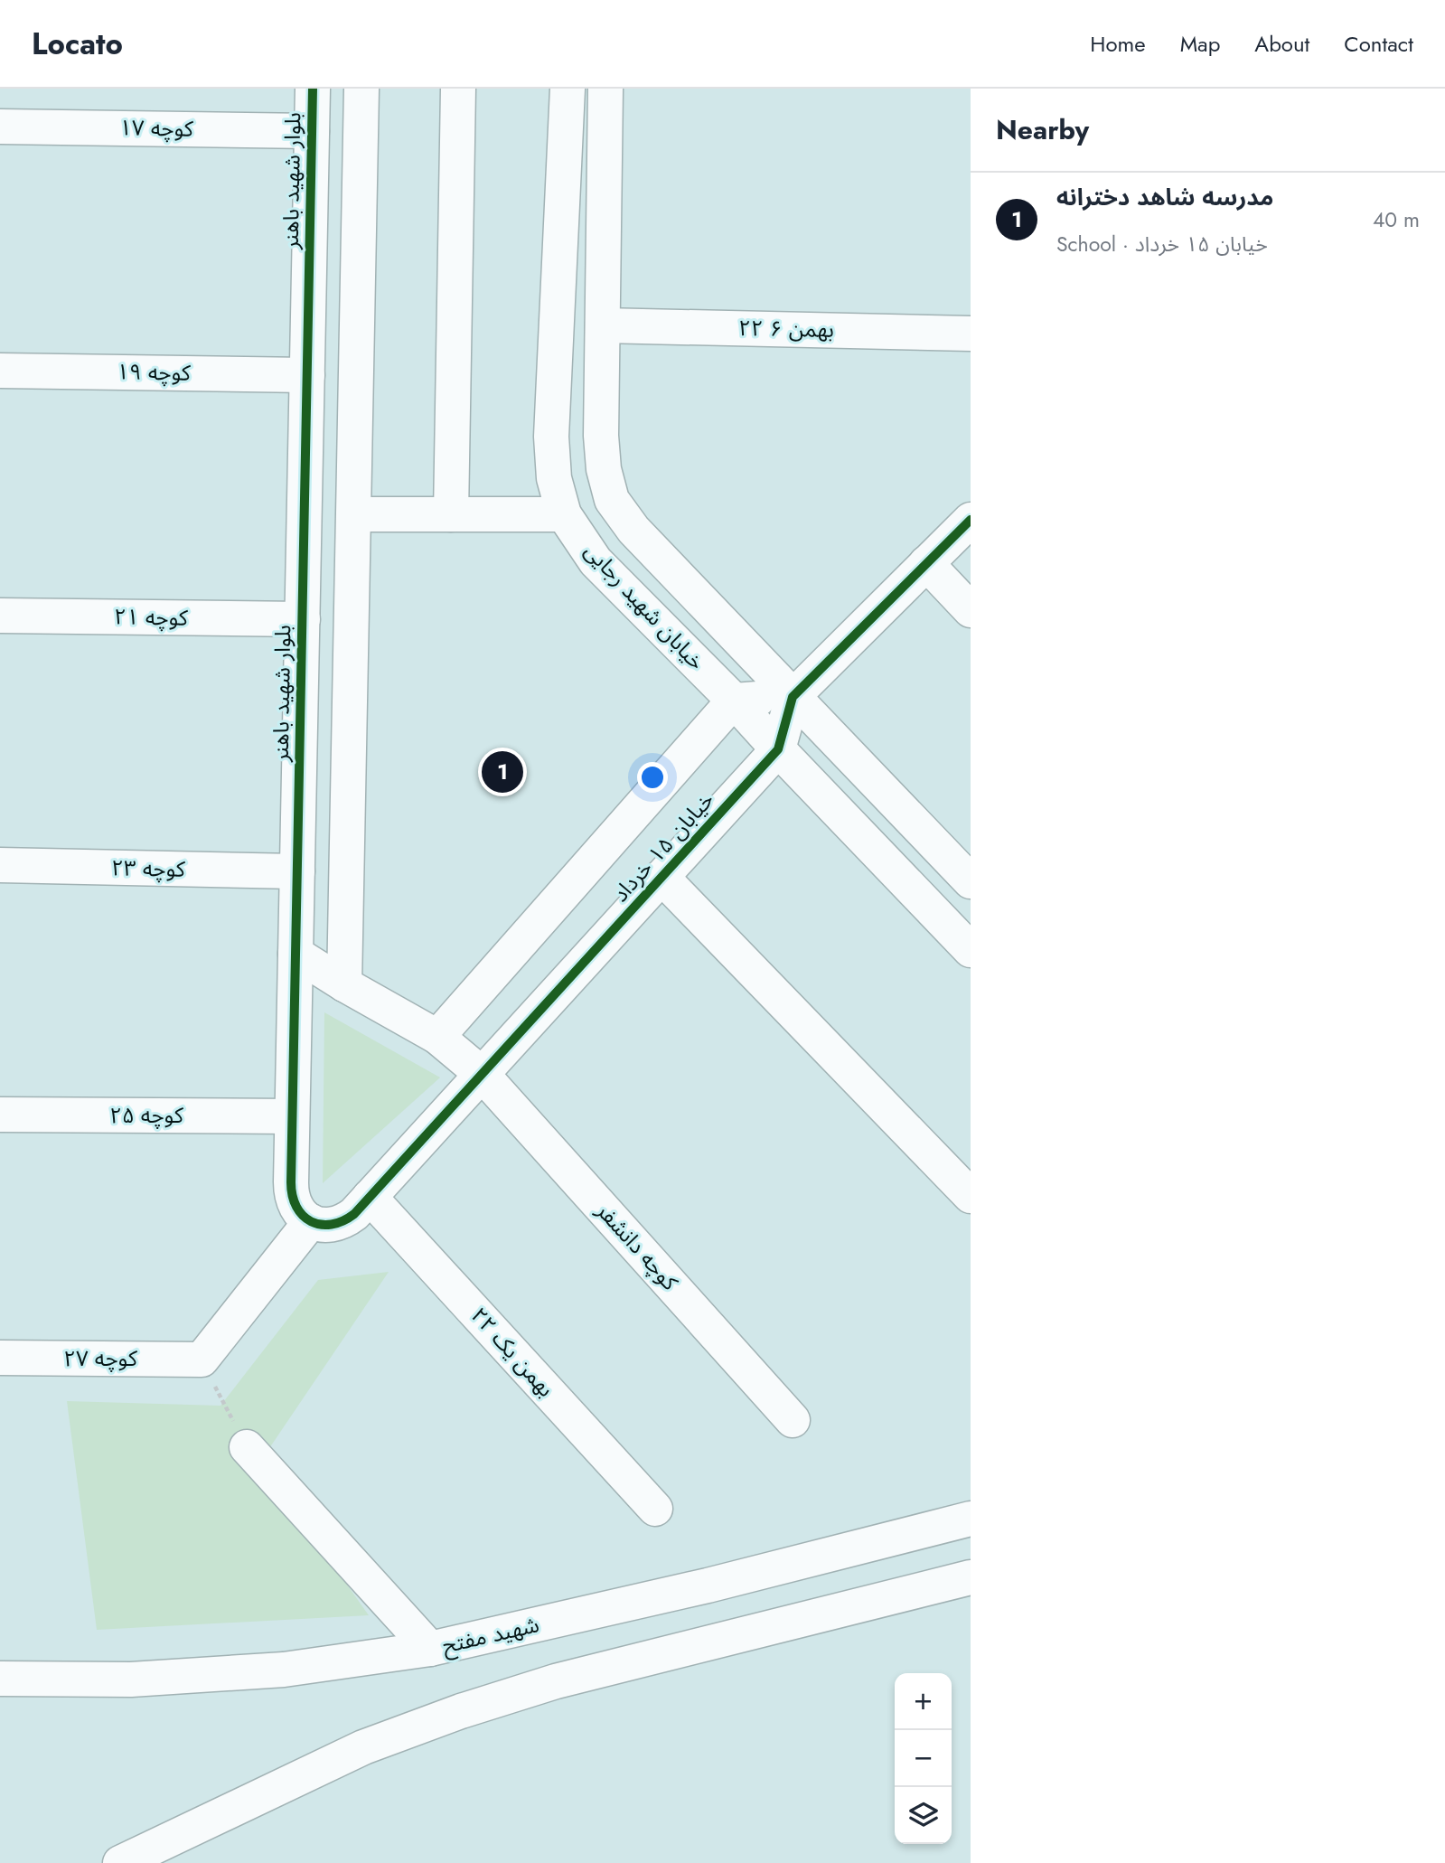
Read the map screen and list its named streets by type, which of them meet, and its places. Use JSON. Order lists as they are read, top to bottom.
{
  "streets": {
    "street": [
      "کوچه ۱۷",
      "بلوار شهید باهنر",
      "۲۲ بهمن ۶",
      "کوچه ۱۹",
      "خیابان شهید رجایی",
      "کوچه ۲۱",
      "خیابان ۱۵ خرداد",
      "کوچه ۲۳",
      "کوچه ۲۵",
      "کوچه دانشفر",
      "۲۲ بهمن یک",
      "کوچه ۲۷",
      "شهید مفتح"
    ]
  },
  "crossings": [
    ["کوچه ۱۷", "بلوار شهید باهنر"],
    ["بلوار شهید باهنر", "کوچه ۱۹"],
    ["بلوار شهید باهنر", "کوچه ۲۱"],
    ["بلوار شهید باهنر", "کوچه ۲۳"],
    ["بلوار شهید باهنر", "کوچه ۲۵"],
    ["بلوار شهید باهنر", "کوچه دانشفر"],
    ["۲۲ بهمن ۶", "خیابان شهید رجایی"],
    ["خیابان شهید رجایی", "خیابان ۱۵ خرداد"],
    ["خیابان ۱۵ خرداد", "کوچه دانشفر"],
    ["خیابان ۱۵ خرداد", "۲۲ بهمن یک"]
  ],
  "page": {
    "header": "Locato",
    "nav": [
      "Home",
      "Map",
      "About",
      "Contact"
    ],
    "heading": "Nearby",
    "list": [
      {
        "mark": "1",
        "name": "مدرسه شاهد دخترانه",
        "note": "School · خیابان ۱۵ خرداد",
        "value": "40 m"
      }
    ],
    "pins": "1",
    "map_buttons": ["+", "−"]
  }
}
